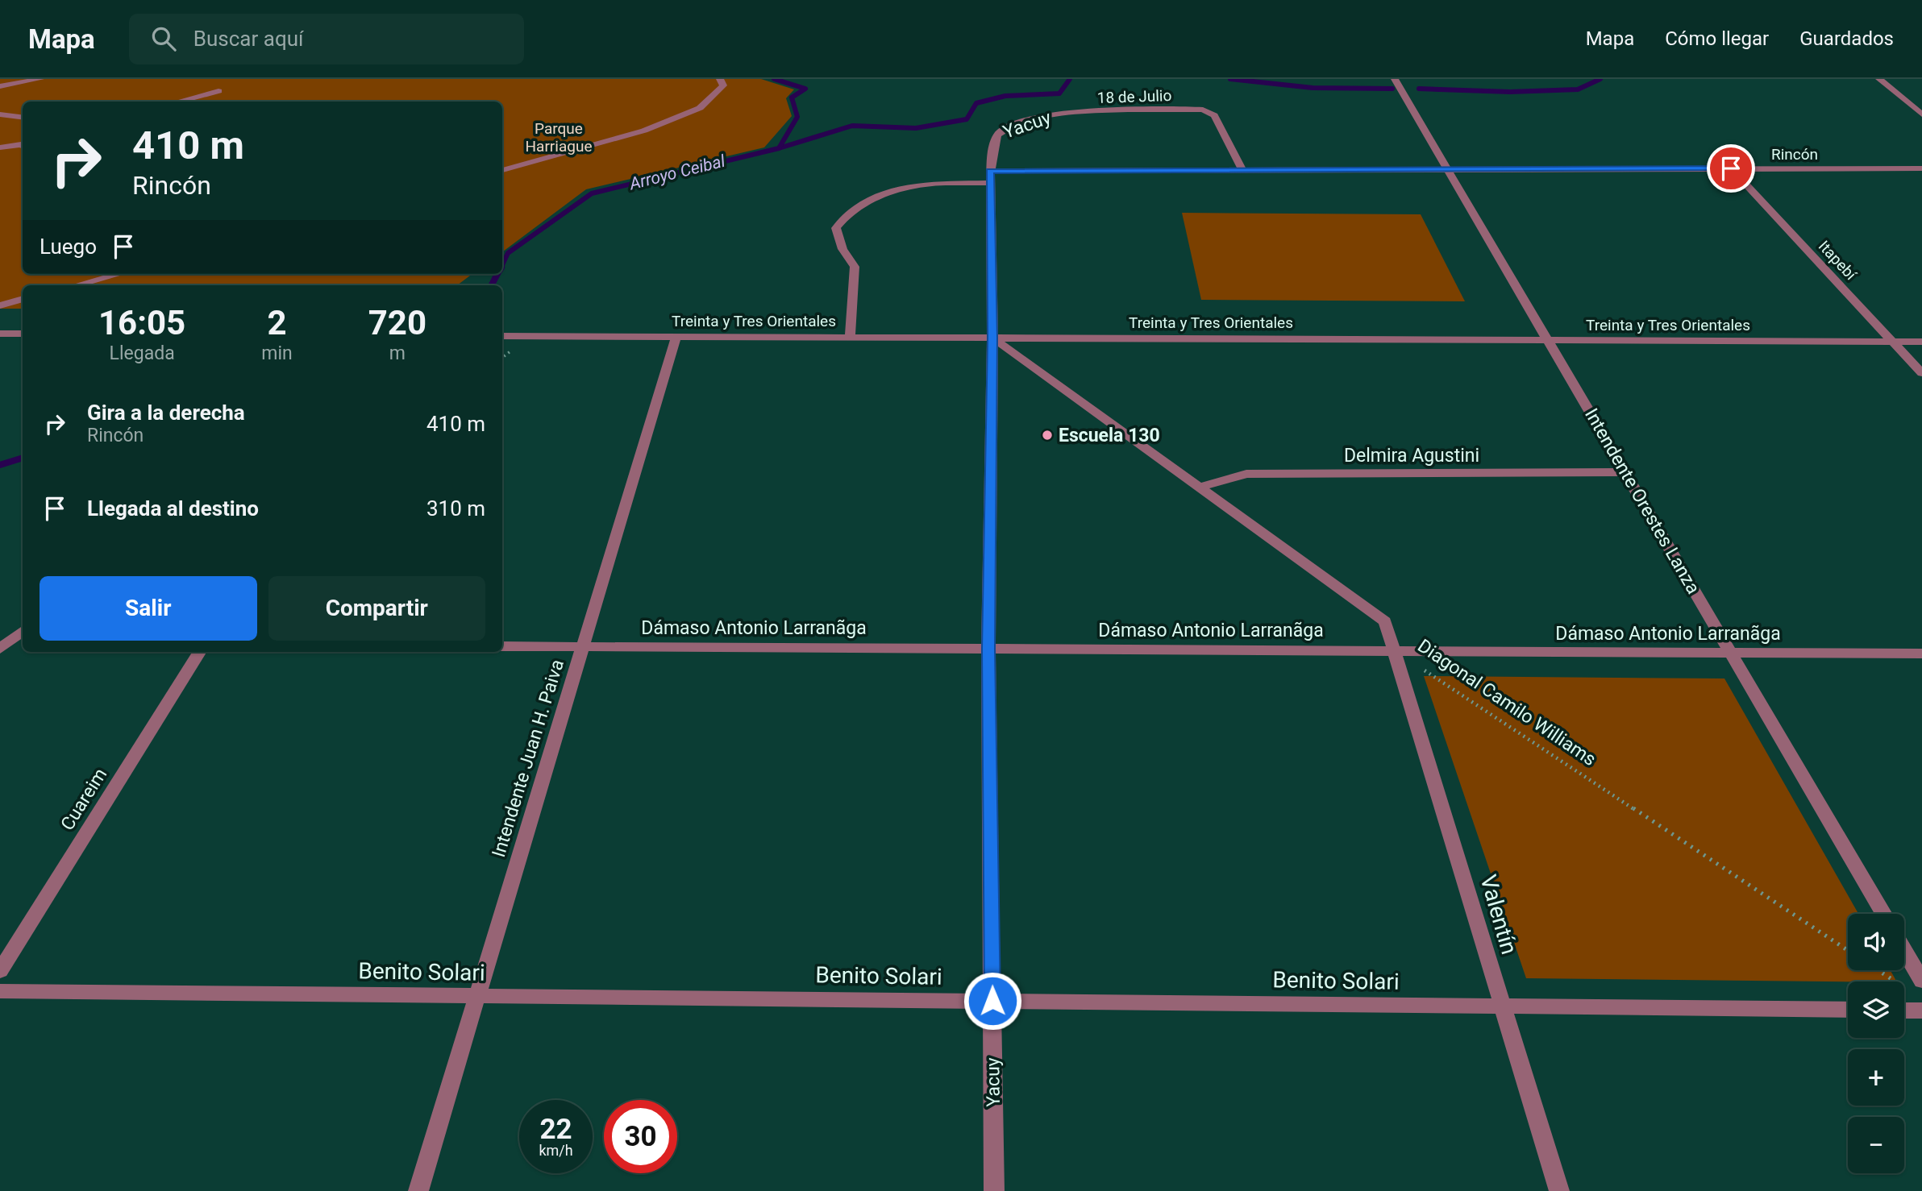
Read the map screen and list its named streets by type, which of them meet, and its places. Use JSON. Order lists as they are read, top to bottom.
{
  "streets": {
    "street": [
      "18 de Julio",
      "Yacuy",
      "Rincón",
      "Itapebí",
      "Treinta y Tres Orientales",
      "Delmira Agustini",
      "Intendente Orestes Lanza",
      "Dámaso Antonio Larranãga",
      "Diagonal Camilo Williams",
      "Intendente Juan H. Paiva",
      "Cuareim",
      "Valentín",
      "Benito Solari"
    ]
  },
  "crossings": [
    ["18 de Julio", "Yacuy"],
    ["18 de Julio", "Rincón"],
    ["Yacuy", "Rincón"],
    ["Yacuy", "Treinta y Tres Orientales"],
    ["Yacuy", "Dámaso Antonio Larranãga"],
    ["Yacuy", "Diagonal Camilo Williams"],
    ["Yacuy", "Benito Solari"],
    ["Rincón", "Itapebí"],
    ["Rincón", "Intendente Orestes Lanza"],
    ["Itapebí", "Treinta y Tres Orientales"],
    ["Treinta y Tres Orientales", "Intendente Orestes Lanza"],
    ["Treinta y Tres Orientales", "Diagonal Camilo Williams"],
    ["Treinta y Tres Orientales", "Intendente Juan H. Paiva"],
    ["Delmira Agustini", "Intendente Orestes Lanza"],
    ["Delmira Agustini", "Diagonal Camilo Williams"],
    ["Intendente Orestes Lanza", "Dámaso Antonio Larranãga"],
    ["Dámaso Antonio Larranãga", "Diagonal Camilo Williams"],
    ["Dámaso Antonio Larranãga", "Intendente Juan H. Paiva"],
    ["Dámaso Antonio Larranãga", "Valentín"],
    ["Diagonal Camilo Williams", "Valentín"],
    ["Intendente Juan H. Paiva", "Benito Solari"],
    ["Valentín", "Benito Solari"]
  ],
  "water": ["Arroyo Ceibal"],
  "parks": ["Parque Harriague"],
  "places": ["Escuela 130"],
  "page": {
    "header": "Mapa",
    "search": "Buscar aquí",
    "nav": ["Mapa", "Cómo llegar", "Guardados"],
    "turn": ["410 m", "Rincón"],
    "then": "Luego",
    "eta": [
      "16:05",
      "Llegada",
      "2",
      "min",
      "720",
      "m"
    ],
    "list": [
      {
        "name": "Gira a la derecha",
        "note": "Rincón",
        "value": "410 m"
      },
      {
        "name": "Llegada al destino",
        "value": "310 m"
      }
    ],
    "buttons": ["Salir", "Compartir"],
    "map_buttons": ["+", "−"],
    "speed": "22 km/h",
    "limit": "30"
  }
}
